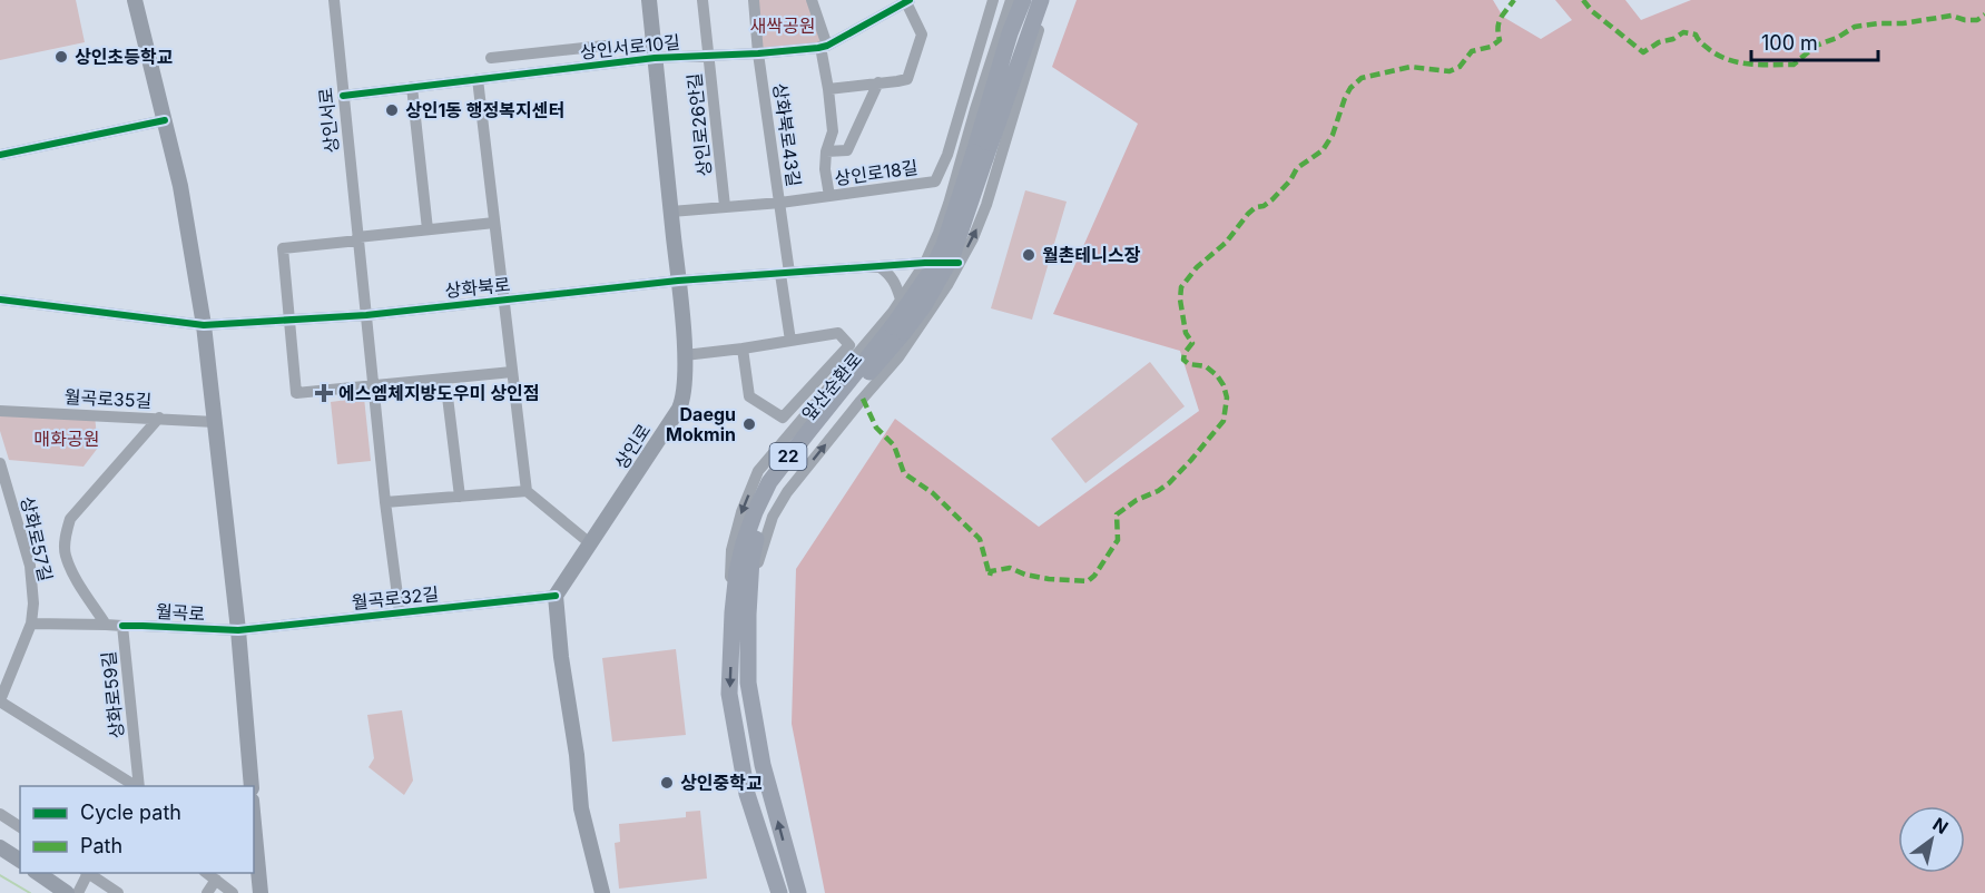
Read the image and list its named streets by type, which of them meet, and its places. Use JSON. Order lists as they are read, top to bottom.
{
  "streets": {
    "highway": ["앞산순환로", "22"],
    "main road": ["상인로"],
    "street": [
      "상인서로10길",
      "상인서로",
      "상인로26안길",
      "상화북로43길",
      "상인로18길",
      "상화북로",
      "월곡로35길",
      "상화로57길",
      "월곡로32길",
      "월곡로",
      "상화로59길"
    ]
  },
  "crossings": [
    ["상인서로10길", "상인서로"],
    ["상인서로10길", "상인로26안길"],
    ["상인서로10길", "상화북로43길"],
    ["상인서로10길", "상화북로"],
    ["상인서로10길", "상인로"],
    ["상인서로", "상화북로"],
    ["상인서로", "월곡로32길"],
    ["상인로26안길", "상인로18길"],
    ["상화북로43길", "상인로18길"],
    ["상화북로43길", "상화북로"],
    ["상인로18길", "상인로"],
    ["상화북로", "상인로"],
    ["월곡로35길", "상화로59길"],
    ["상인로", "월곡로32길"],
    ["월곡로32길", "월곡로"],
    ["월곡로", "상화로59길"]
  ],
  "parks": ["새싹공원", "매화공원"],
  "places": {
    "other": [
      "상인초등학교",
      "상인1동 행정복지센터",
      "월촌테니스장",
      "Daegu Mokmin",
      "상인중학교"
    ],
    "health": ["에스엠체지방도우미 상인점"]
  },
  "legend": ["Cycle path", "Path"],
  "scale_bar": "100 m",
  "north": "top right"
}
